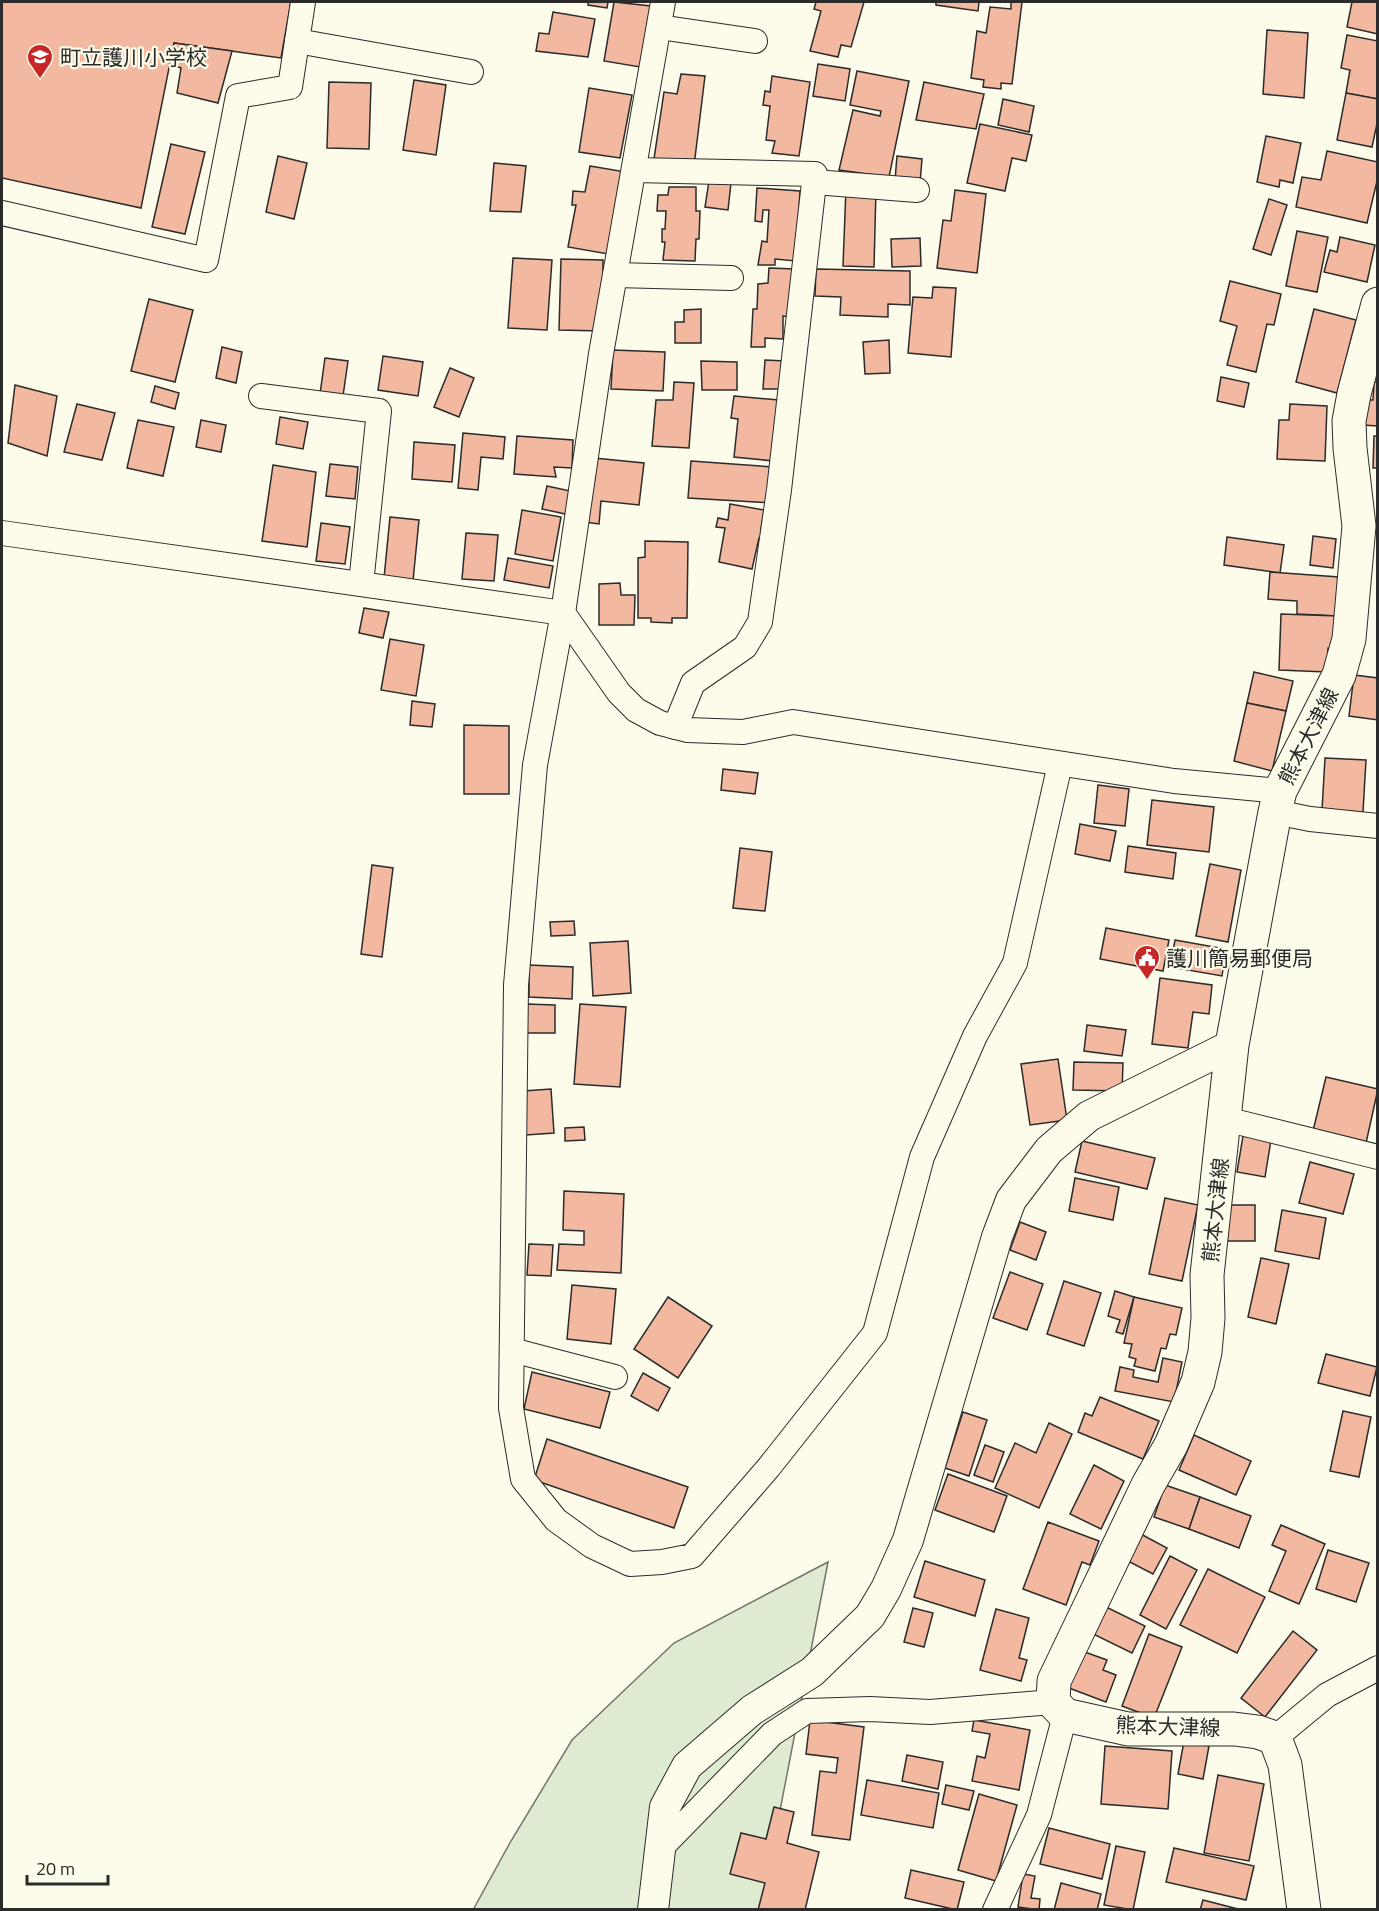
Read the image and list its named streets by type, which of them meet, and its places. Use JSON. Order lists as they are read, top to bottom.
{
  "streets": {
    "main road": ["熊本大津線"]
  },
  "places": {
    "school or university": ["町立護川小学校"],
    "public building": ["護川簡易郵便局"]
  },
  "scale_bar": "20 m"
}
